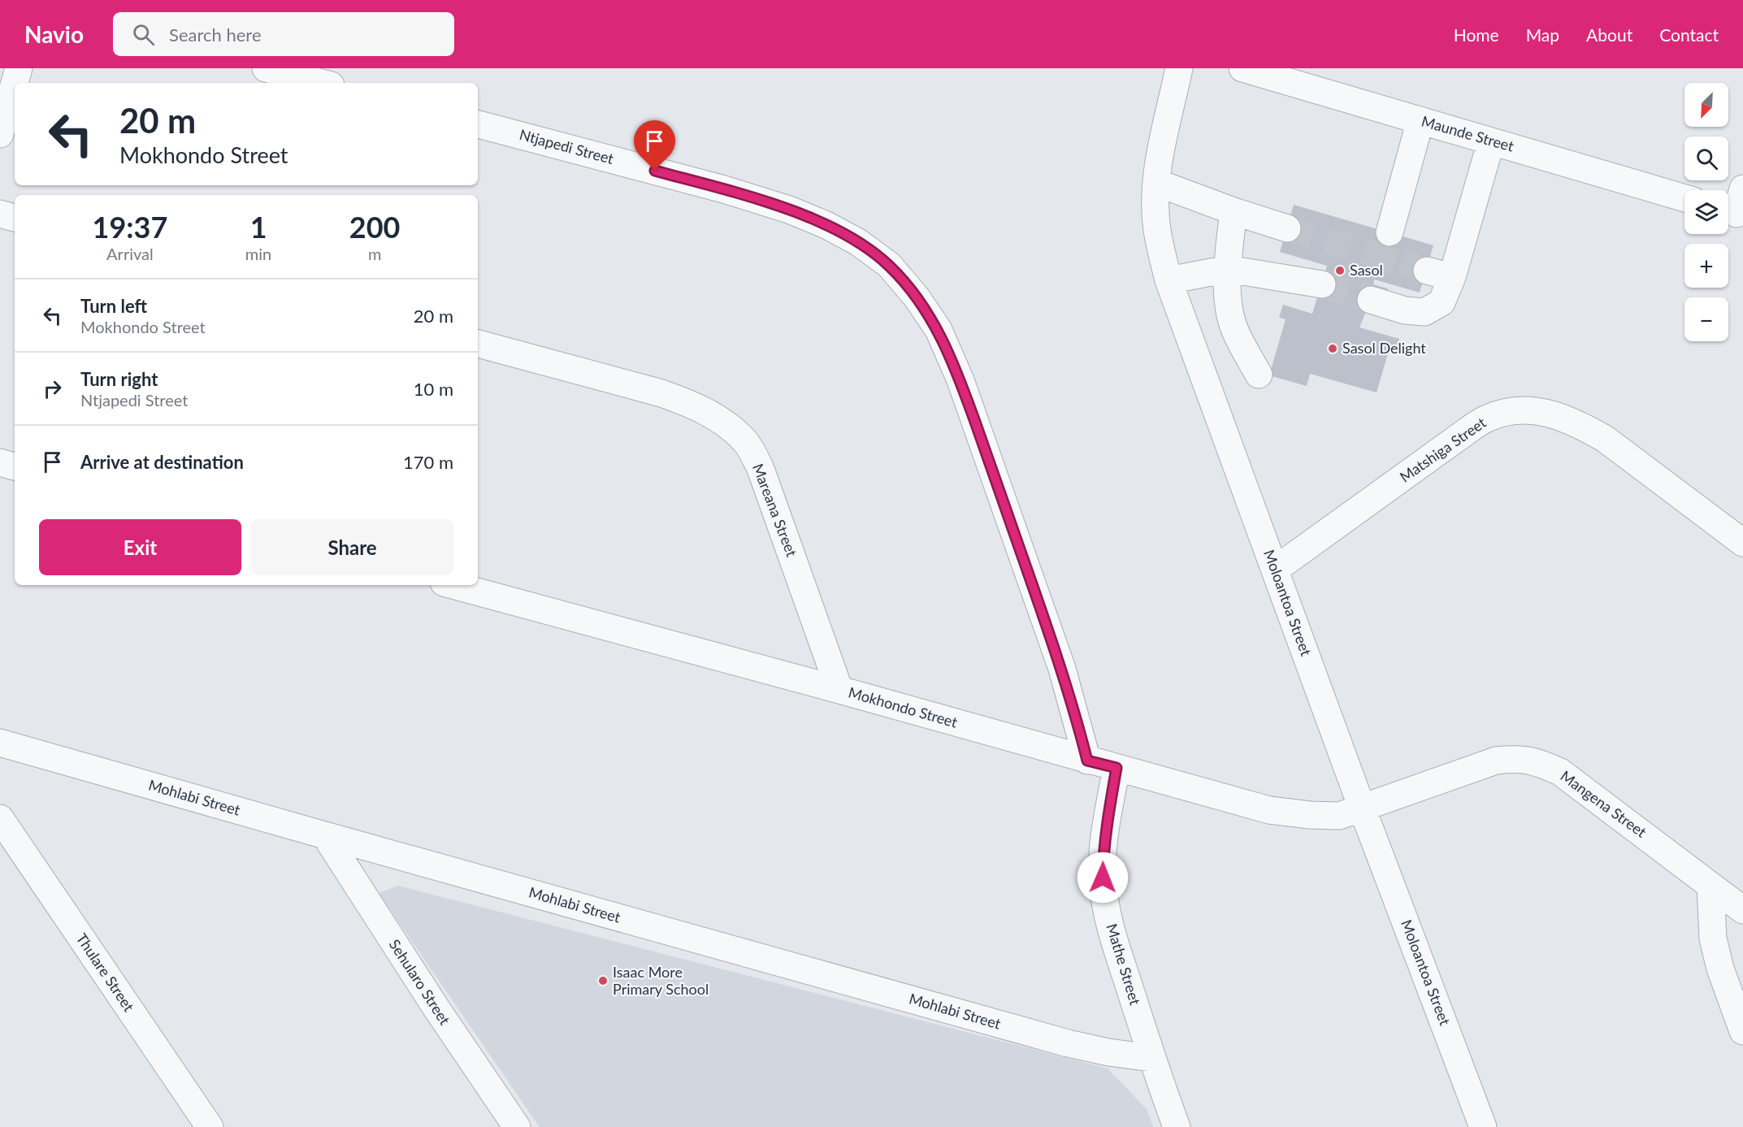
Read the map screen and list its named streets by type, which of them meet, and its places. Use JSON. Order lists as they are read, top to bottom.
{
  "streets": {
    "street": [
      "Maunde Street",
      "Ntjapedi Street",
      "Matshiga Street",
      "Mareana Street",
      "Moloantoa Street",
      "Mokhondo Street",
      "Mohlabi Street",
      "Mangena Street",
      "Mathe Street",
      "Thulare Street",
      "Sehularo Street"
    ]
  },
  "crossings": [
    ["Ntjapedi Street", "Mokhondo Street"],
    ["Matshiga Street", "Moloantoa Street"],
    ["Mareana Street", "Mokhondo Street"],
    ["Moloantoa Street", "Mokhondo Street"],
    ["Moloantoa Street", "Mangena Street"],
    ["Mokhondo Street", "Mangena Street"],
    ["Mokhondo Street", "Mathe Street"],
    ["Mohlabi Street", "Mathe Street"],
    ["Mohlabi Street", "Sehularo Street"]
  ],
  "places": ["Sasol", "Sasol Delight", "Isaac More Primary School"],
  "north": "bottom left",
  "page": {
    "header": "Navio",
    "search": "Search here",
    "nav": [
      "Home",
      "Map",
      "About",
      "Contact"
    ],
    "map_buttons": ["+", "−"],
    "turn": ["20 m", "Mokhondo Street"],
    "eta": [
      "19:37",
      "Arrival",
      "1",
      "min",
      "200",
      "m"
    ],
    "list": [
      {
        "name": "Turn left",
        "note": "Mokhondo Street",
        "value": "20 m"
      },
      {
        "name": "Turn right",
        "note": "Ntjapedi Street",
        "value": "10 m"
      },
      {
        "name": "Arrive at destination",
        "value": "170 m"
      }
    ],
    "buttons": ["Exit", "Share"]
  }
}
